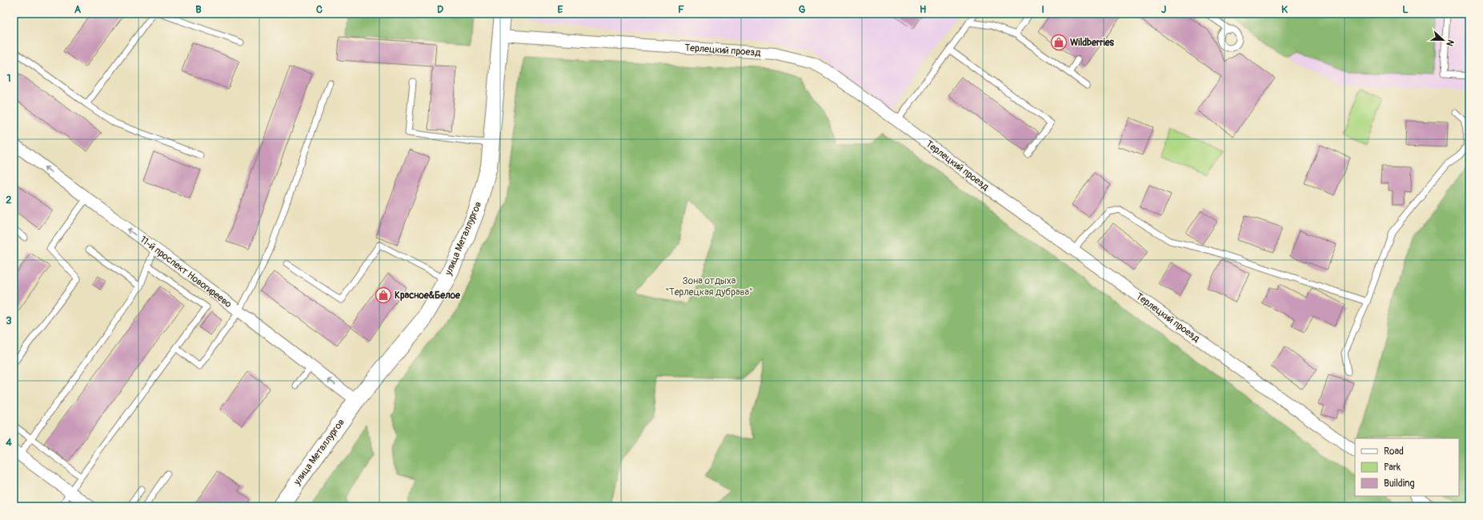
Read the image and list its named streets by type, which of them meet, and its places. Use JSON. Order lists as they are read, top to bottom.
{
  "streets": {
    "street": ["Терлецкий проезд", "улица Металлургов", "11-й проспект Новогиреево"]
  },
  "crossings": [
    ["Терлецкий проезд", "улица Металлургов"],
    ["улица Металлургов", "11-й проспект Новогиреево"]
  ],
  "one_way": ["11-й проспект Новогиреево"],
  "parks": ["Зона отдыха \"Терлецкая дубрава\""],
  "places": {
    "shop": ["Wildberries", "Красное&Белое"]
  },
  "legend": ["Road", "Park", "Building"],
  "north": "right",
  "grid": {
    "columns": [
      "A",
      "B",
      "C",
      "D",
      "E",
      "F",
      "G",
      "H",
      "I",
      "J",
      "K",
      "L"
    ],
    "rows": [
      "1",
      "2",
      "3",
      "4"
    ]
  }
}
